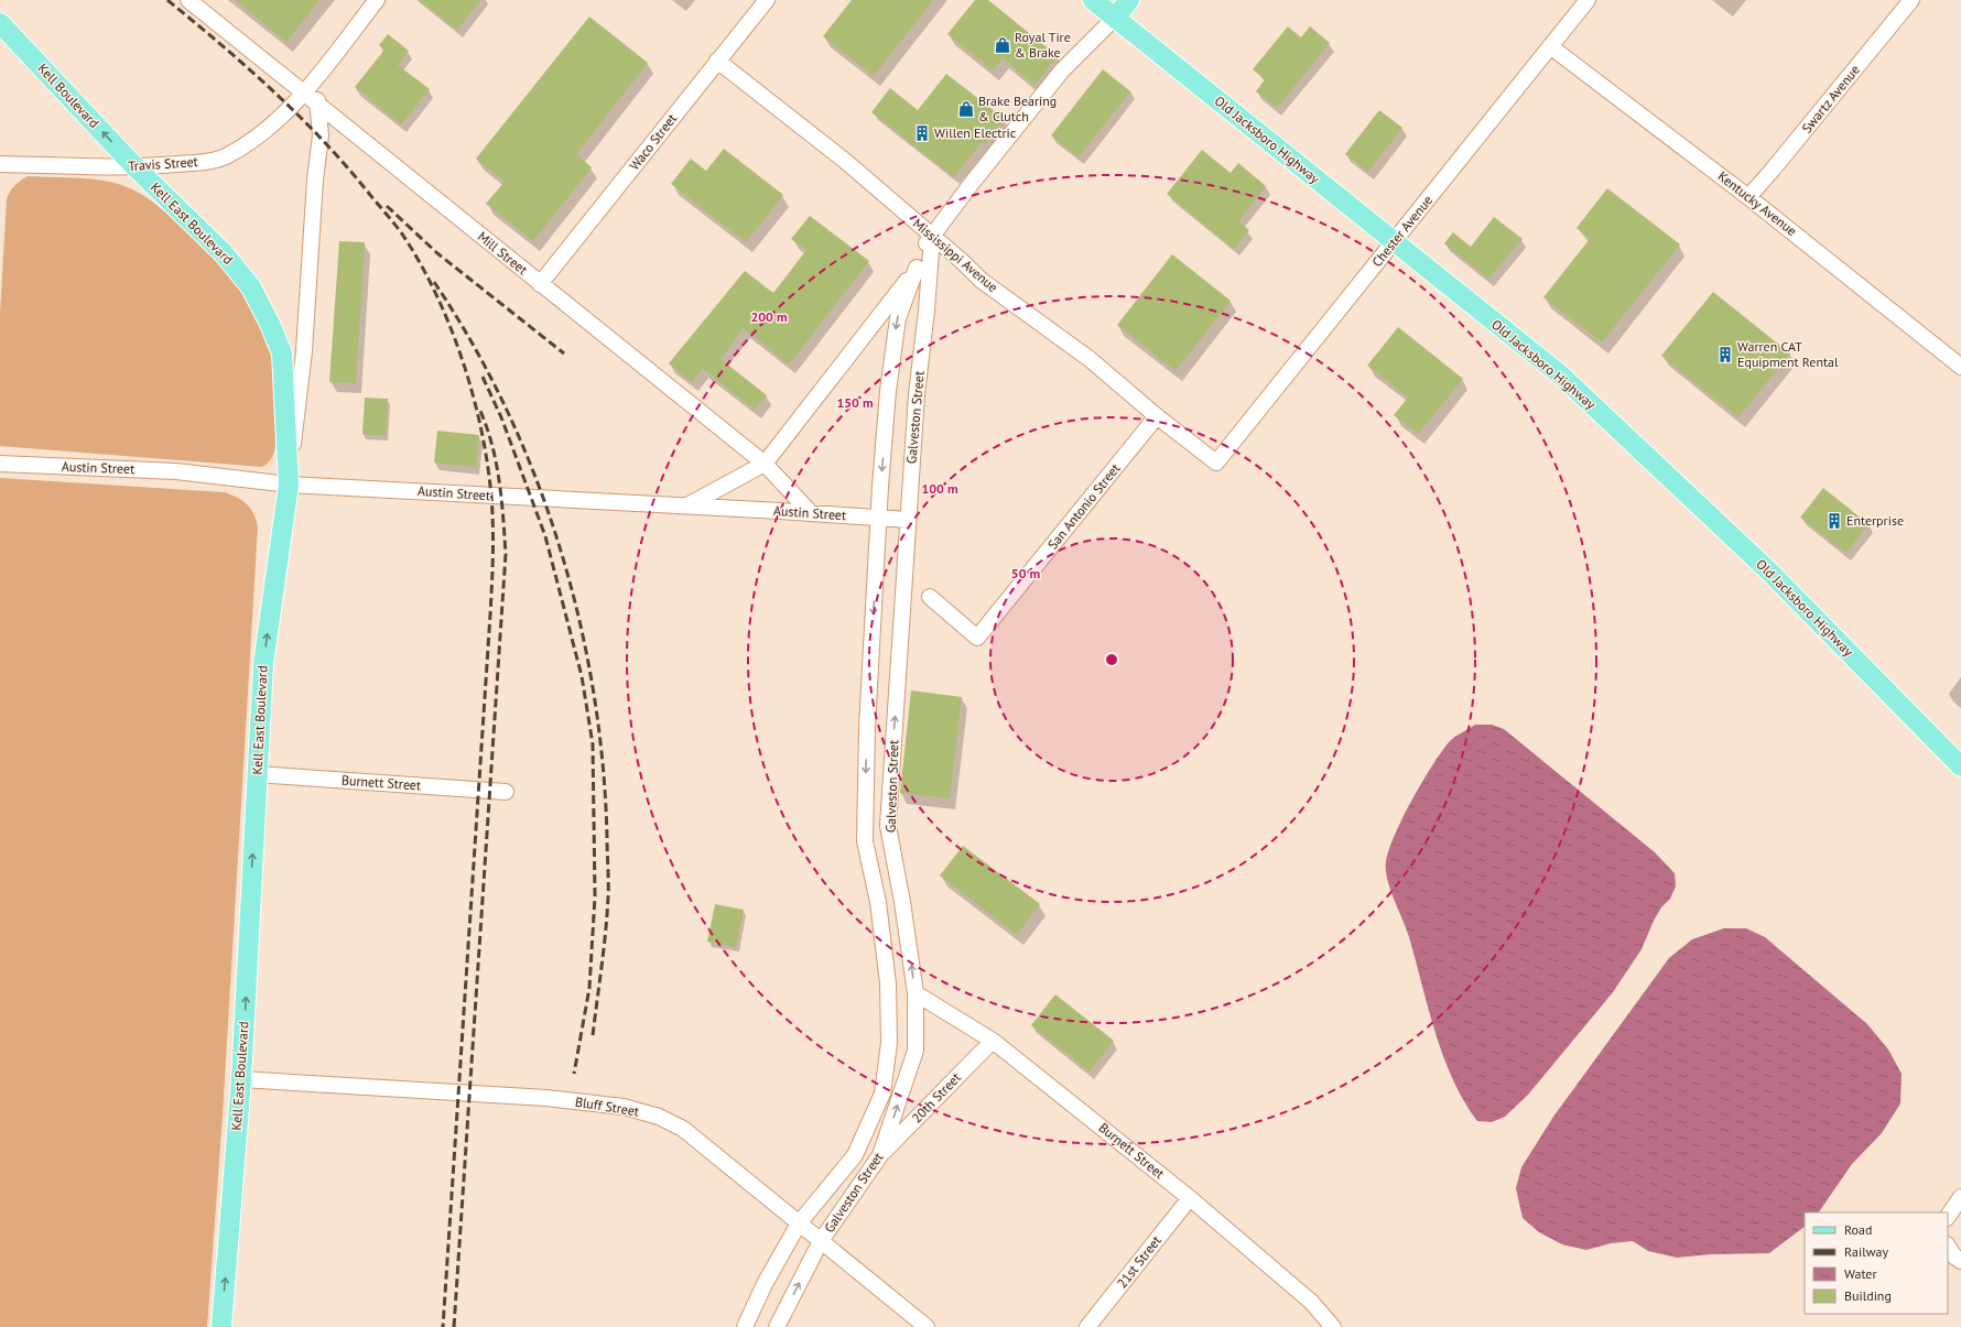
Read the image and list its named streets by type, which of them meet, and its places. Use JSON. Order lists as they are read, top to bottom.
{
  "streets": {
    "main road": [
      "Kell Boulevard",
      "Old Jacksboro Highway",
      "Kell East Boulevard",
      "Galveston Street"
    ],
    "street": [
      "Swartz Avenue",
      "Waco Street",
      "Travis Street",
      "Kentucky Avenue",
      "Chester Avenue",
      "Mill Street",
      "Mississippi Avenue",
      "Austin Street",
      "San Antonio Street",
      "Burnett Street",
      "20th Street",
      "Bluff Street",
      "21st Street"
    ]
  },
  "crossings": [
    ["Kell Boulevard", "Travis Street"],
    ["Kell Boulevard", "Kell East Boulevard"],
    ["Swartz Avenue", "Kentucky Avenue"],
    ["Old Jacksboro Highway", "Chester Avenue"],
    ["Old Jacksboro Highway", "Galveston Street"],
    ["Waco Street", "Mill Street"],
    ["Waco Street", "Mississippi Avenue"],
    ["Travis Street", "Kell East Boulevard"],
    ["Travis Street", "Mill Street"],
    ["Kentucky Avenue", "Chester Avenue"],
    ["Kell East Boulevard", "Austin Street"],
    ["Kell East Boulevard", "Burnett Street"],
    ["Kell East Boulevard", "Bluff Street"],
    ["Chester Avenue", "Mississippi Avenue"],
    ["Mill Street", "Galveston Street"],
    ["Mill Street", "Austin Street"],
    ["Mississippi Avenue", "Galveston Street"],
    ["Mississippi Avenue", "San Antonio Street"],
    ["Galveston Street", "Austin Street"],
    ["Galveston Street", "Burnett Street"],
    ["Galveston Street", "20th Street"],
    ["Galveston Street", "Bluff Street"],
    ["Burnett Street", "20th Street"],
    ["Burnett Street", "21st Street"]
  ],
  "one_way": ["Kell Boulevard", "Kell East Boulevard"],
  "places": {
    "shop": ["Royal Tire & Brake", "Brake Bearing & Clutch"],
    "building": ["Willen Electric", "Warren CAT Equipment Rental", "Enterprise"]
  },
  "legend": [
    "Road",
    "Railway",
    "Water",
    "Building"
  ],
  "rings": [
    "200 m",
    "150 m",
    "100 m",
    "50 m"
  ]
}
